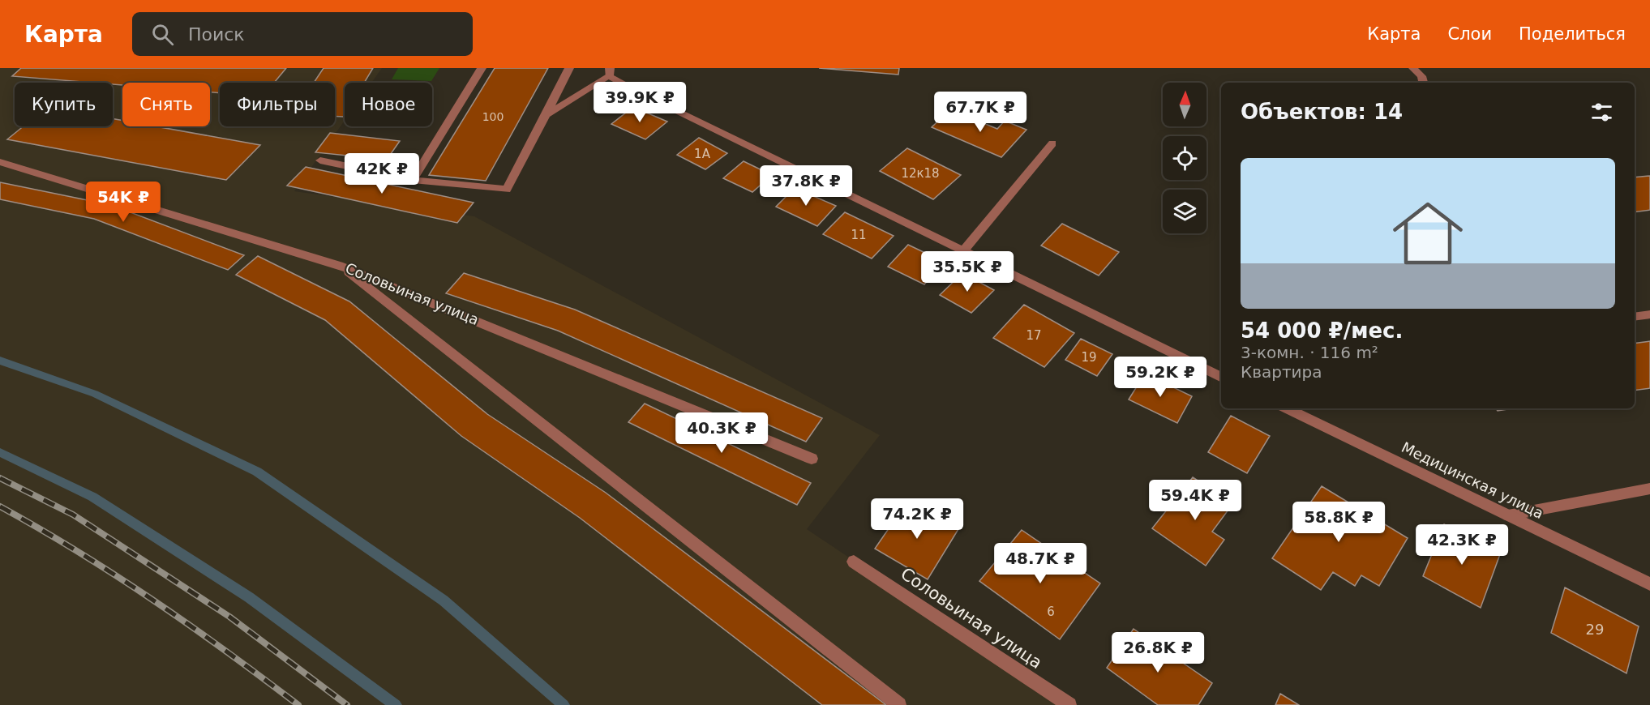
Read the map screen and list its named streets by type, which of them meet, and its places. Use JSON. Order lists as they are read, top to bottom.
{
  "streets": {
    "street": ["Соловьиная улица", "Медицинская улица"]
  },
  "house_numbers": [
    "100",
    "1А",
    "12к18",
    "11",
    "17",
    "19",
    "6",
    "29"
  ],
  "north": "top",
  "page": {
    "header": "Карта",
    "search": "Поиск",
    "nav": ["Карта", "Слои", "Поделиться"],
    "price": [
      "39.9K ₽",
      "67.7K ₽",
      "42K ₽",
      "37.8K ₽",
      "54K ₽",
      "35.5K ₽",
      "59.2K ₽",
      "40.3K ₽",
      "59.4K ₽",
      "74.2K ₽",
      "58.8K ₽",
      "42.3K ₽",
      "48.7K ₽",
      "26.8K ₽"
    ],
    "chip": [
      "Купить",
      "Снять",
      "Фильтры",
      "Новое"
    ],
    "heading": "Объектов: 14",
    "list": [
      {
        "name": "54 000 ₽/мес.",
        "note": "3-комн. · 116 m² · Квартира"
      }
    ]
  }
}
